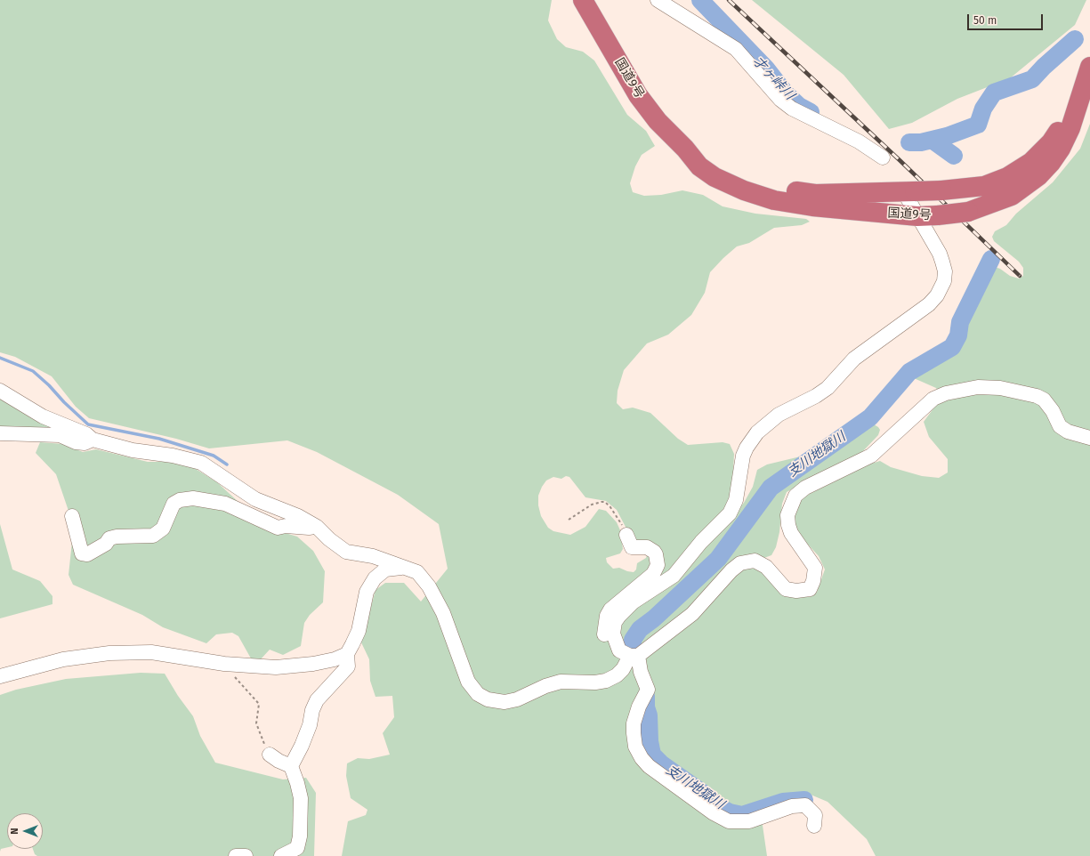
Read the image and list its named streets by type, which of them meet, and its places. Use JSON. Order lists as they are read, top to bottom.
{
  "streets": {
    "highway": ["国道9号"]
  },
  "water": ["才ヶ峠川", "支川地獄川"],
  "scale_bar": "50 m",
  "north": "left"
}
